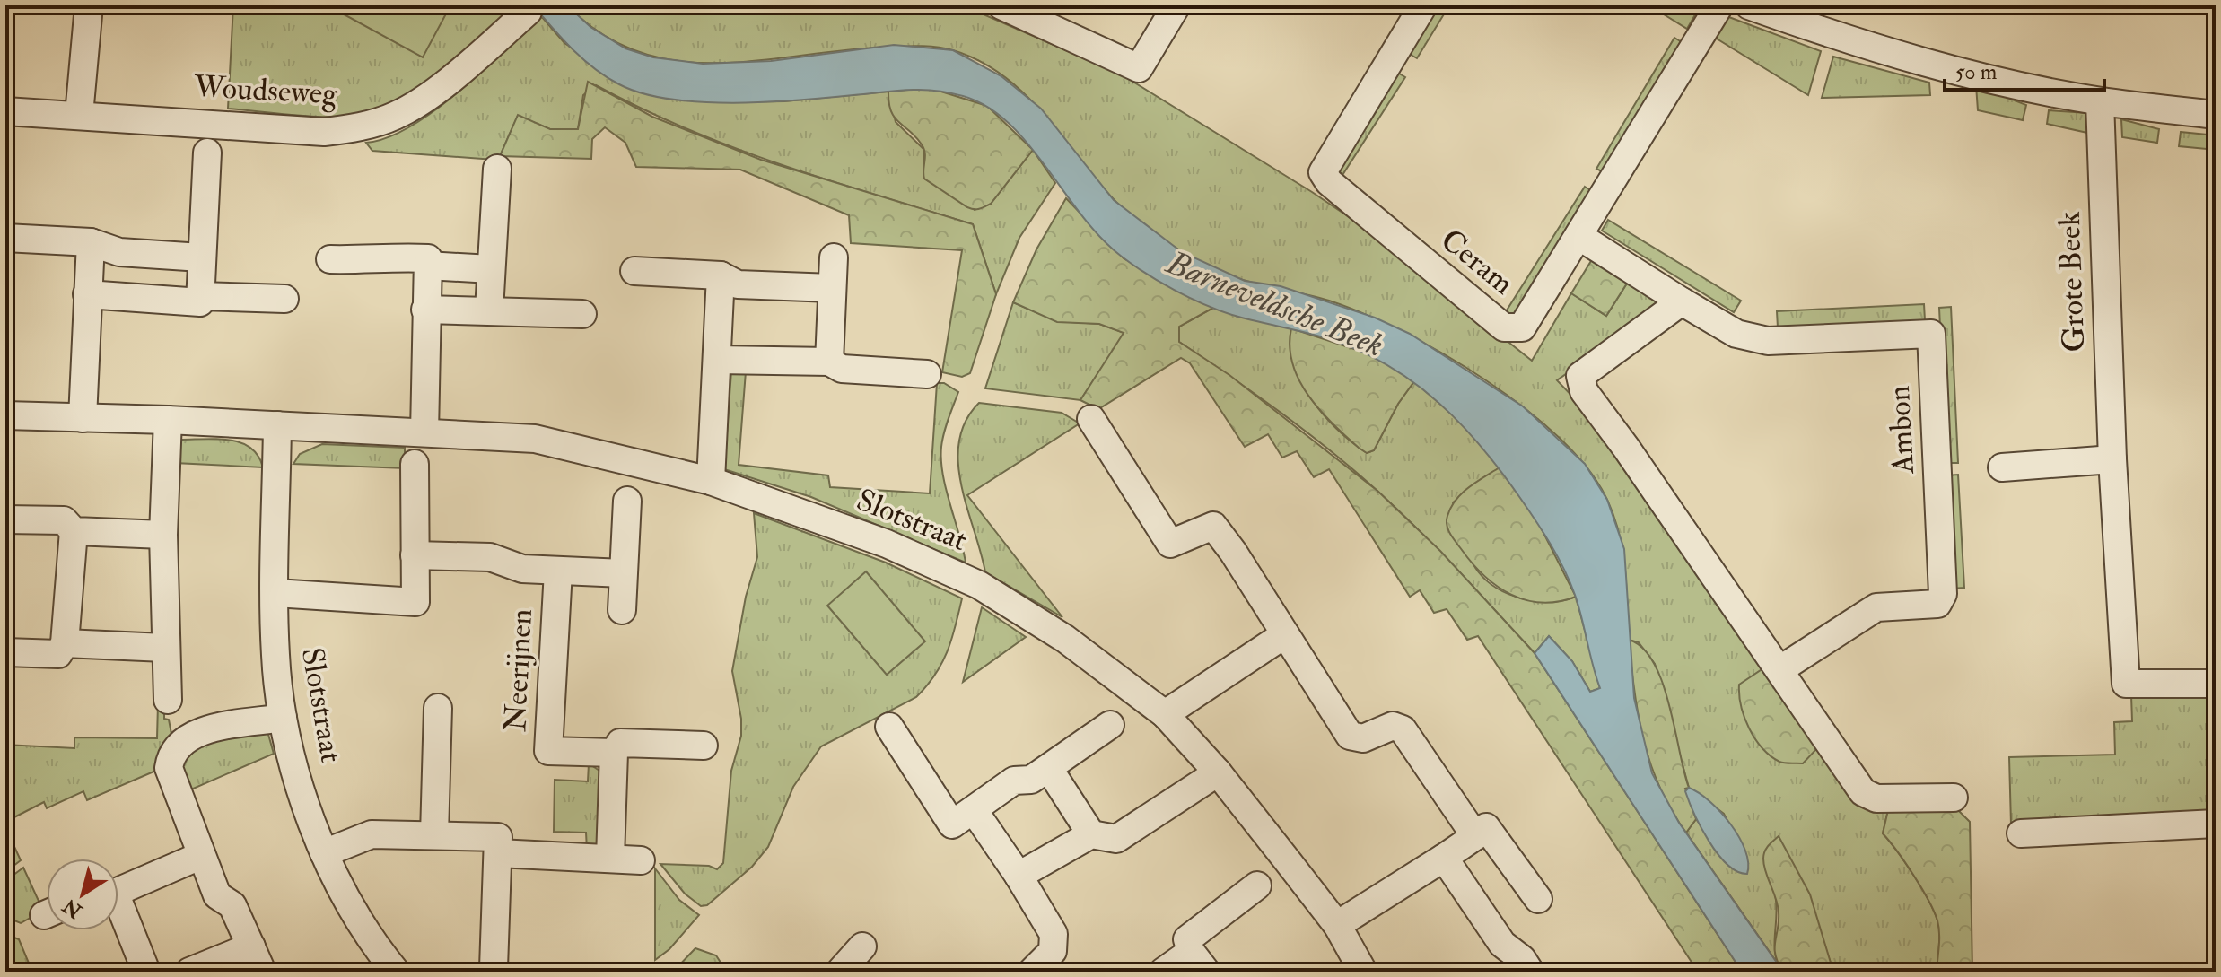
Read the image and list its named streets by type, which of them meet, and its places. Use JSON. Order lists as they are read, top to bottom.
{
  "streets": {
    "street": [
      "Woudseweg",
      "Ceram",
      "Grote Beek",
      "Ambon",
      "Slotstraat",
      "Neerijnen"
    ]
  },
  "crossings": [
    ["Ceram", "Ambon"]
  ],
  "water": ["Barneveldsche Beek"],
  "scale_bar": "50 m",
  "north": "bottom left"
}
